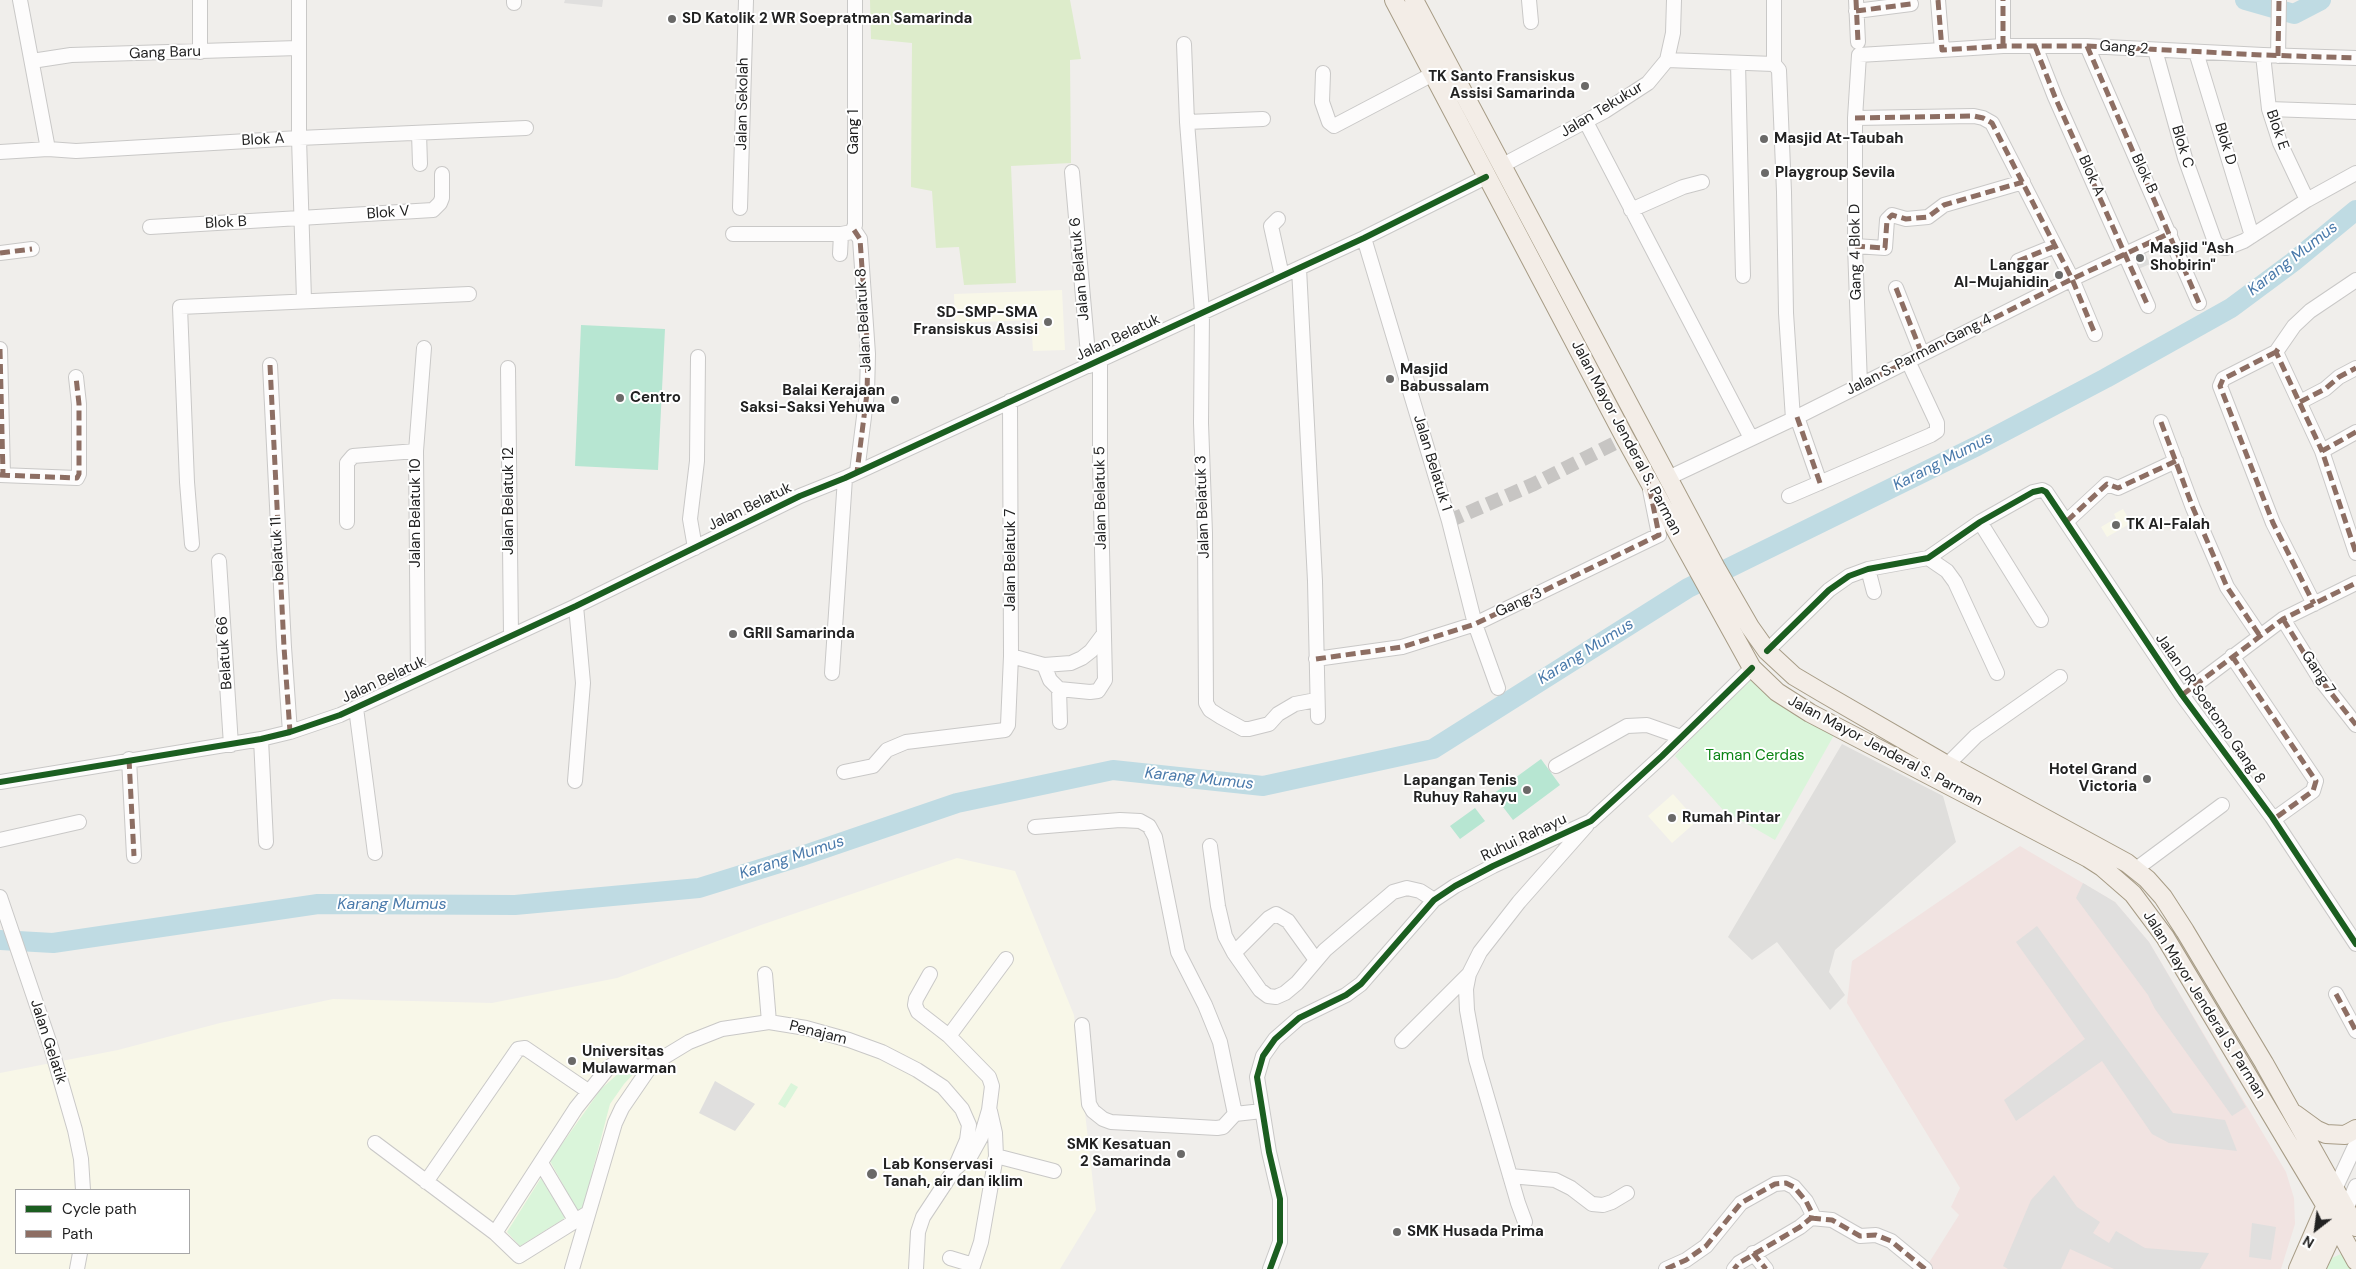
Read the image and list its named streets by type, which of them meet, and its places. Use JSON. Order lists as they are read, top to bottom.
{
  "streets": {
    "main road": ["Jalan Mayor Jenderal S. Parman"],
    "street": [
      "Gang 2",
      "Gang Baru",
      "Jalan Sekolah",
      "Jalan Tekukur",
      "Blok E",
      "Gang 1",
      "Blok A",
      "Blok D",
      "Blok C",
      "Blok B",
      "Blok V",
      "Gang 4 Blok D",
      "Jalan Belatuk 6",
      "Jalan Belatuk 8",
      "Jalan Belatuk",
      "Jalan S. Parman Gang 4",
      "Jalan Belatuk 1",
      "Jalan Belatuk 5",
      "Jalan Belatuk 12",
      "Jalan Belatuk 3",
      "Jalan Belatuk 10",
      "belatuk 11",
      "Jalan Belatuk 7",
      "Gang 3",
      "Belatuk 66",
      "Gang 7",
      "Jalan DR Soetomo Gang 8",
      "Ruhui Rahayu",
      "Penajam",
      "Jalan Gelatik"
    ]
  },
  "crossings": [
    ["Gang 2", "Blok E"],
    ["Gang 2", "Blok A"],
    ["Gang 2", "Blok D"],
    ["Gang 2", "Blok C"],
    ["Gang 2", "Blok B"],
    ["Gang 2", "Gang 4 Blok D"],
    ["Jalan Tekukur", "Jalan Mayor Jenderal S. Parman"],
    ["Gang 1", "Jalan Belatuk 8"],
    ["Blok A", "Jalan S. Parman Gang 4"],
    ["Blok D", "Blok C"],
    ["Blok B", "Blok V"],
    ["Blok B", "Jalan S. Parman Gang 4"],
    ["Gang 4 Blok D", "Jalan S. Parman Gang 4"],
    ["Jalan Belatuk 6", "Jalan Belatuk"],
    ["Jalan Belatuk 6", "Jalan Belatuk 5"],
    ["Jalan Belatuk 8", "Jalan Belatuk"],
    ["Jalan Belatuk", "Jalan Mayor Jenderal S. Parman"],
    ["Jalan Belatuk", "Jalan Belatuk 1"],
    ["Jalan Belatuk", "Jalan Belatuk 5"],
    ["Jalan Belatuk", "Jalan Belatuk 12"],
    ["Jalan Belatuk", "Jalan Belatuk 3"],
    ["Jalan Belatuk", "Jalan Belatuk 10"],
    ["Jalan Belatuk", "belatuk 11"],
    ["Jalan Belatuk", "Jalan Belatuk 7"],
    ["Jalan Belatuk", "Belatuk 66"],
    ["Jalan S. Parman Gang 4", "Jalan Mayor Jenderal S. Parman"],
    ["Jalan Mayor Jenderal S. Parman", "Gang 3"],
    ["Jalan Mayor Jenderal S. Parman", "Ruhui Rahayu"],
    ["Jalan Belatuk 1", "Gang 3"]
  ],
  "water": ["Karang Mumus"],
  "parks": ["Taman Cerdas"],
  "places": [
    "SD Katolik 2 WR Soepratman Samarinda",
    "TK Santo Fransiskus Assisi Samarinda",
    "Masjid At-Taubah",
    "Playgroup Sevila",
    "Masjid \"Ash Shobirin\"",
    "Langgar Al-Mujahidin",
    "SD-SMP-SMA Fransiskus Assisi",
    "Masjid Babussalam",
    "Centro",
    "Balai Kerajaan Saksi-Saksi Yehuwa",
    "TK Al-Falah",
    "GRII Samarinda",
    "Hotel Grand Victoria",
    "Lapangan Tenis Ruhuy Rahayu",
    "Rumah Pintar",
    "Universitas Mulawarman",
    "SMK Kesatuan 2 Samarinda",
    "Lab Konservasi Tanah, air dan iklim",
    "SMK Husada Prima"
  ],
  "legend": ["Cycle path", "Path"],
  "north": "bottom left"
}
